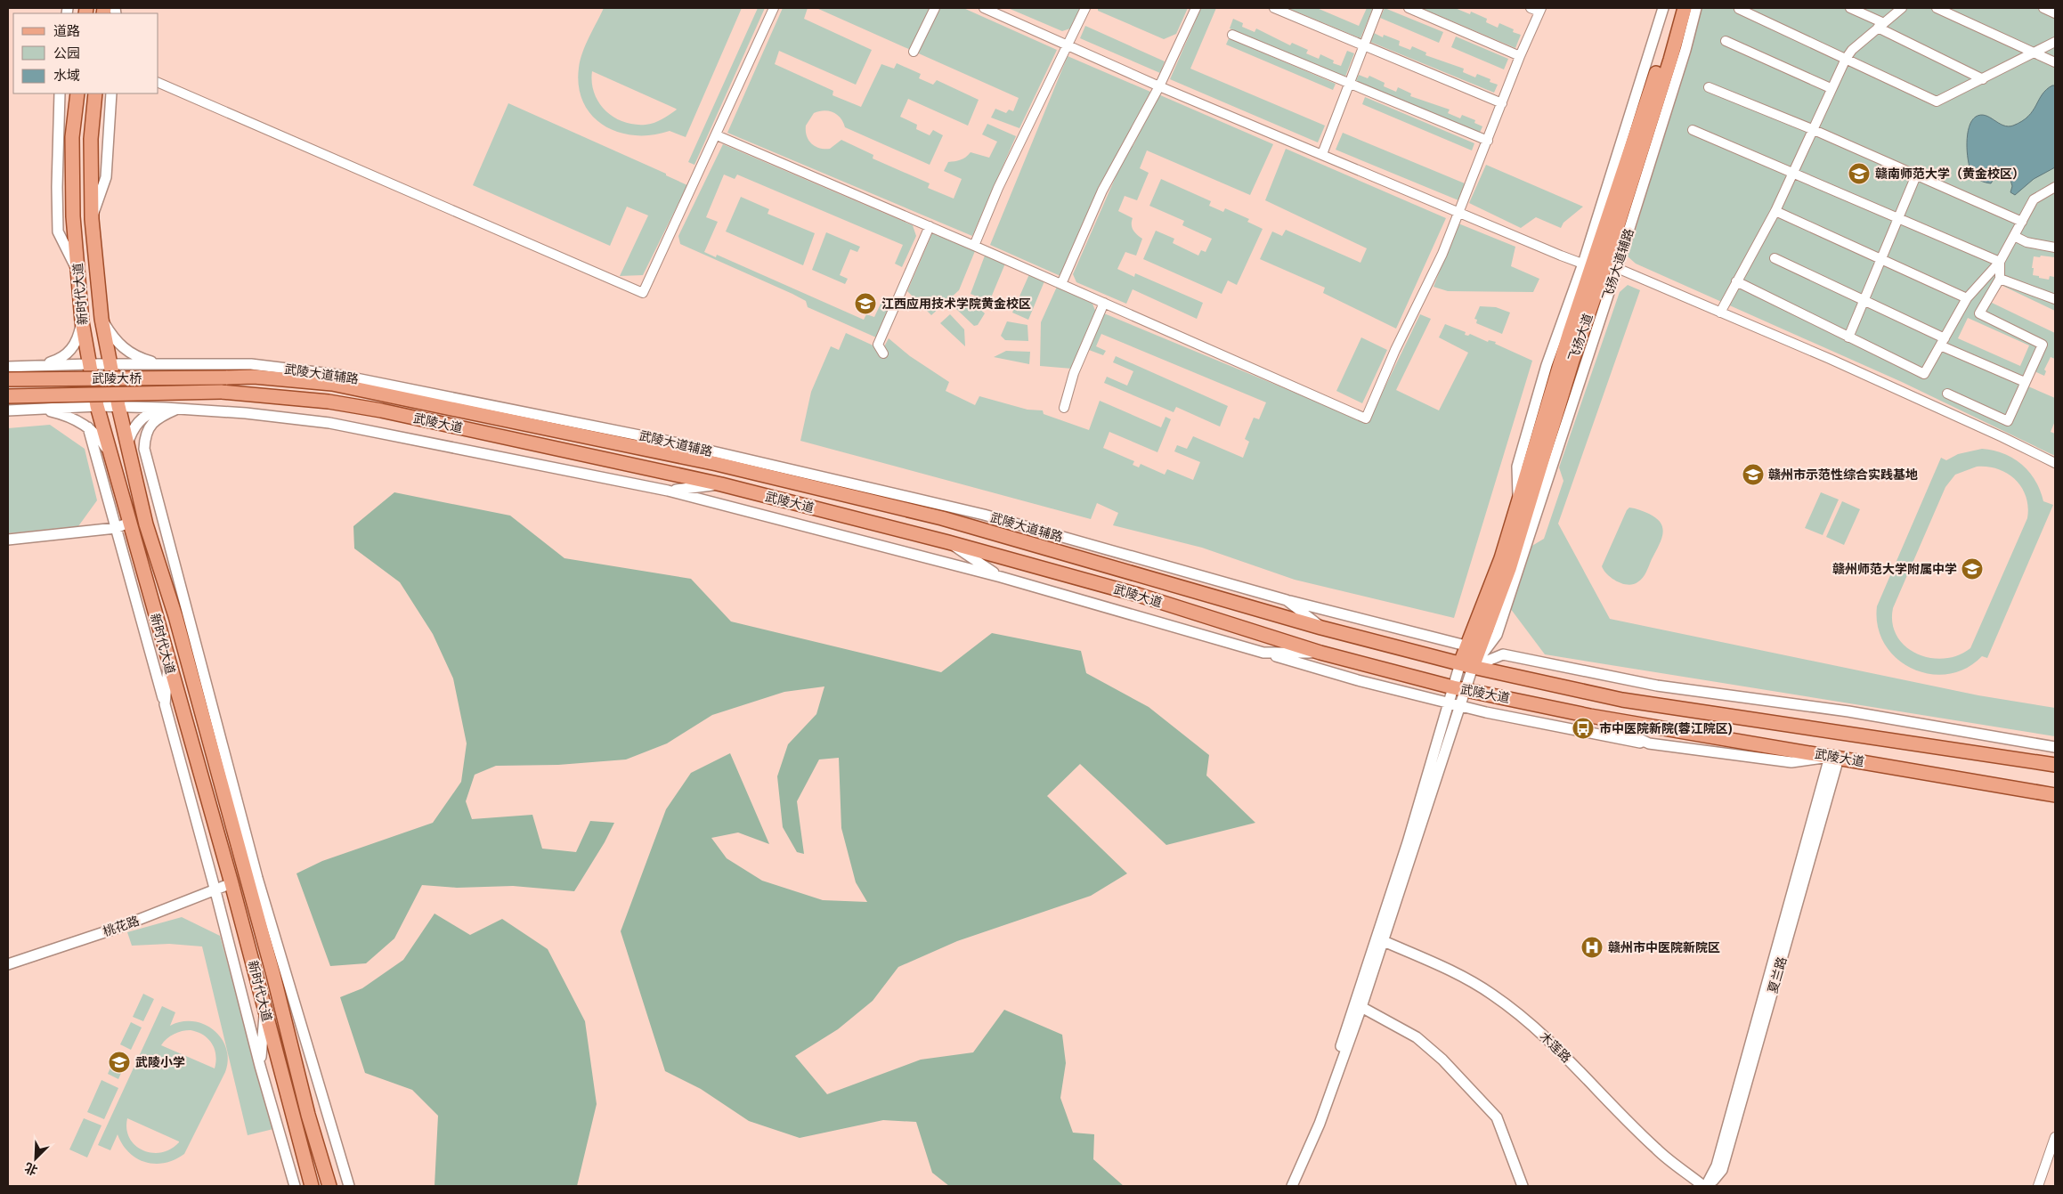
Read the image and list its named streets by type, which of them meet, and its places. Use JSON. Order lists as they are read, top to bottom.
{
  "streets": {
    "main road": [
      "新时代大道",
      "飞扬大道",
      "武陵大桥",
      "武陵大道"
    ],
    "street": [
      "飞扬大道辅路",
      "武陵大道辅路",
      "桃花路",
      "夏兰路",
      "木莲路"
    ]
  },
  "crossings": [
    ["飞扬大道辅路", "飞扬大道"],
    ["新时代大道", "武陵大道辅路"],
    ["新时代大道", "桃花路"],
    ["飞扬大道", "武陵大道"],
    ["武陵大道辅路", "武陵大道"],
    ["武陵大桥", "武陵大道"],
    ["武陵大道", "夏兰路"],
    ["夏兰路", "木莲路"]
  ],
  "places": {
    "school or university": [
      "赣南师范大学（黄金校区）",
      "江西应用技术学院黄金校区",
      "赣州市示范性综合实践基地",
      "赣州师范大学附属中学",
      "武陵小学"
    ],
    "bus stop": ["市中医院新院(蓉江院区)"],
    "hospital": ["赣州市中医院新院区"]
  },
  "legend": ["道路", "公园", "水域"],
  "north": "bottom left"
}
